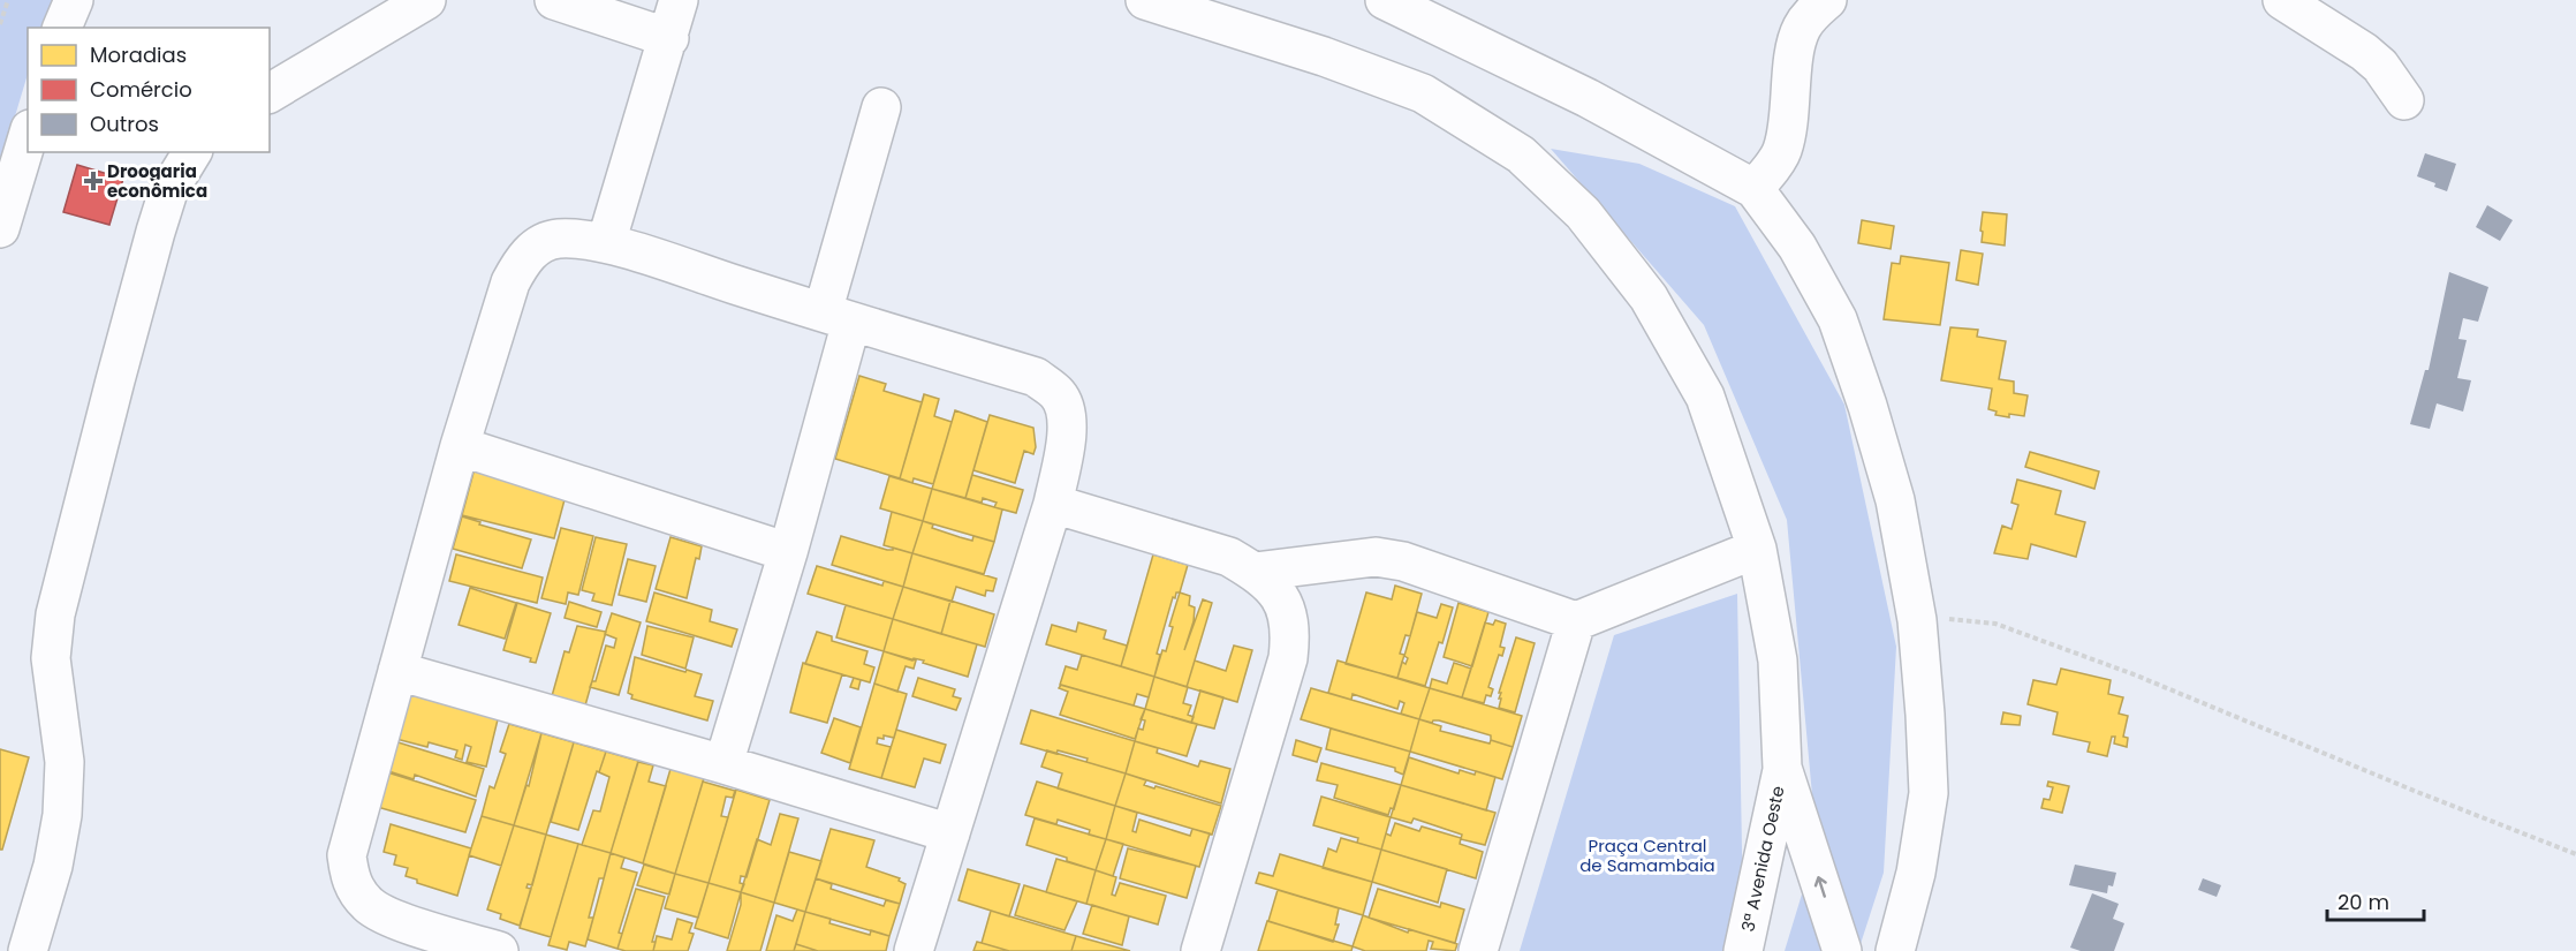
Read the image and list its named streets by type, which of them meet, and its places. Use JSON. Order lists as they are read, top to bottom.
{
  "streets": {
    "street": ["3ª Avenida Oeste"]
  },
  "parks": ["Praça Central de Samambaia"],
  "places": {
    "health": ["Droogaria econômica"]
  },
  "legend": ["Moradias", "Comércio", "Outros"],
  "scale_bar": "20 m"
}
